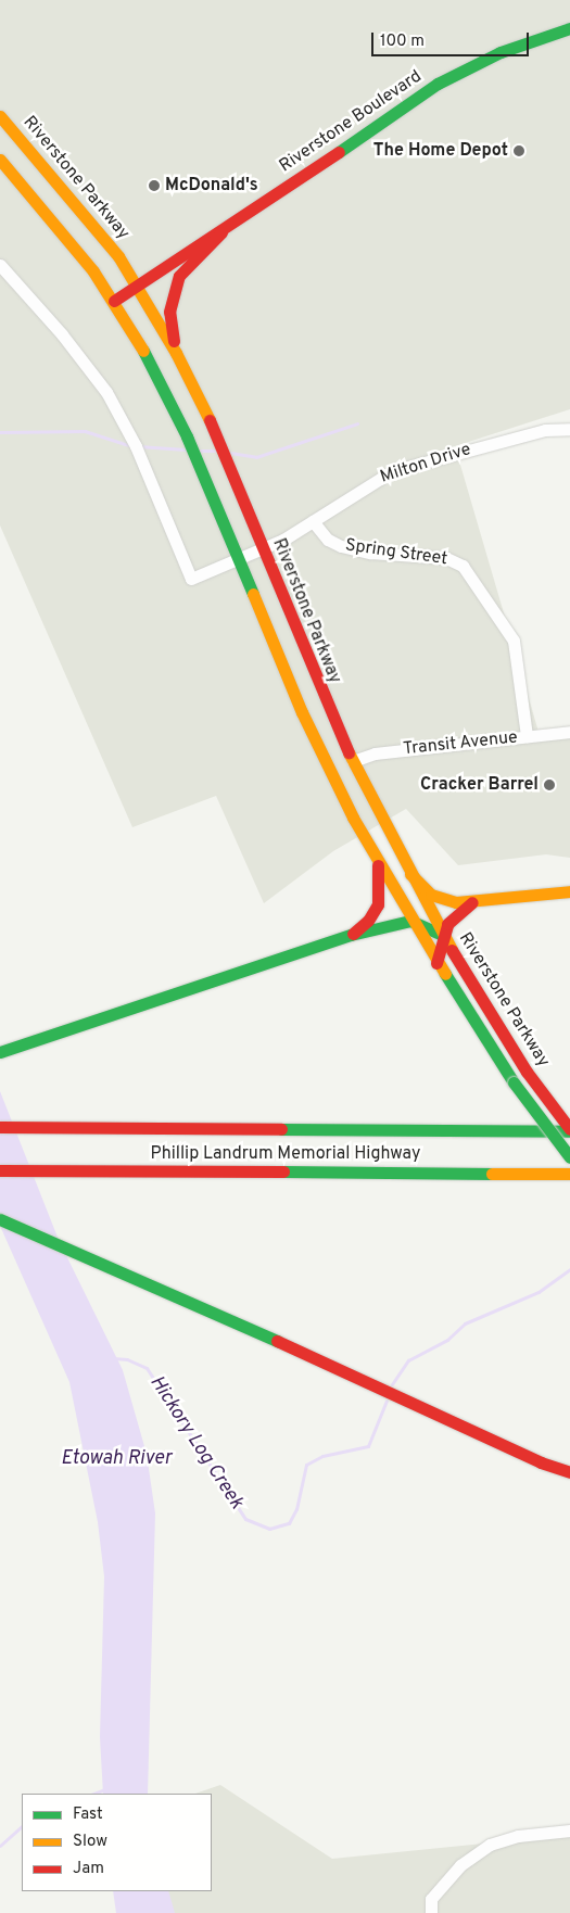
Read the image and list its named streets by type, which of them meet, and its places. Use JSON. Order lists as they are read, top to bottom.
{
  "streets": {
    "main road": ["Riverstone Boulevard", "Riverstone Parkway", "Phillip Landrum Memorial Highway"],
    "street": ["Milton Drive", "Spring Street", "Transit Avenue"]
  },
  "crossings": [
    ["Riverstone Boulevard", "Riverstone Parkway"],
    ["Riverstone Parkway", "Milton Drive"],
    ["Riverstone Parkway", "Transit Avenue"],
    ["Riverstone Parkway", "Phillip Landrum Memorial Highway"],
    ["Milton Drive", "Spring Street"],
    ["Spring Street", "Transit Avenue"]
  ],
  "water": ["Hickory Log Creek", "Etowah River"],
  "places": ["The Home Depot", "McDonald's", "Cracker Barrel"],
  "legend": ["Fast", "Slow", "Jam"],
  "scale_bar": "100 m"
}
